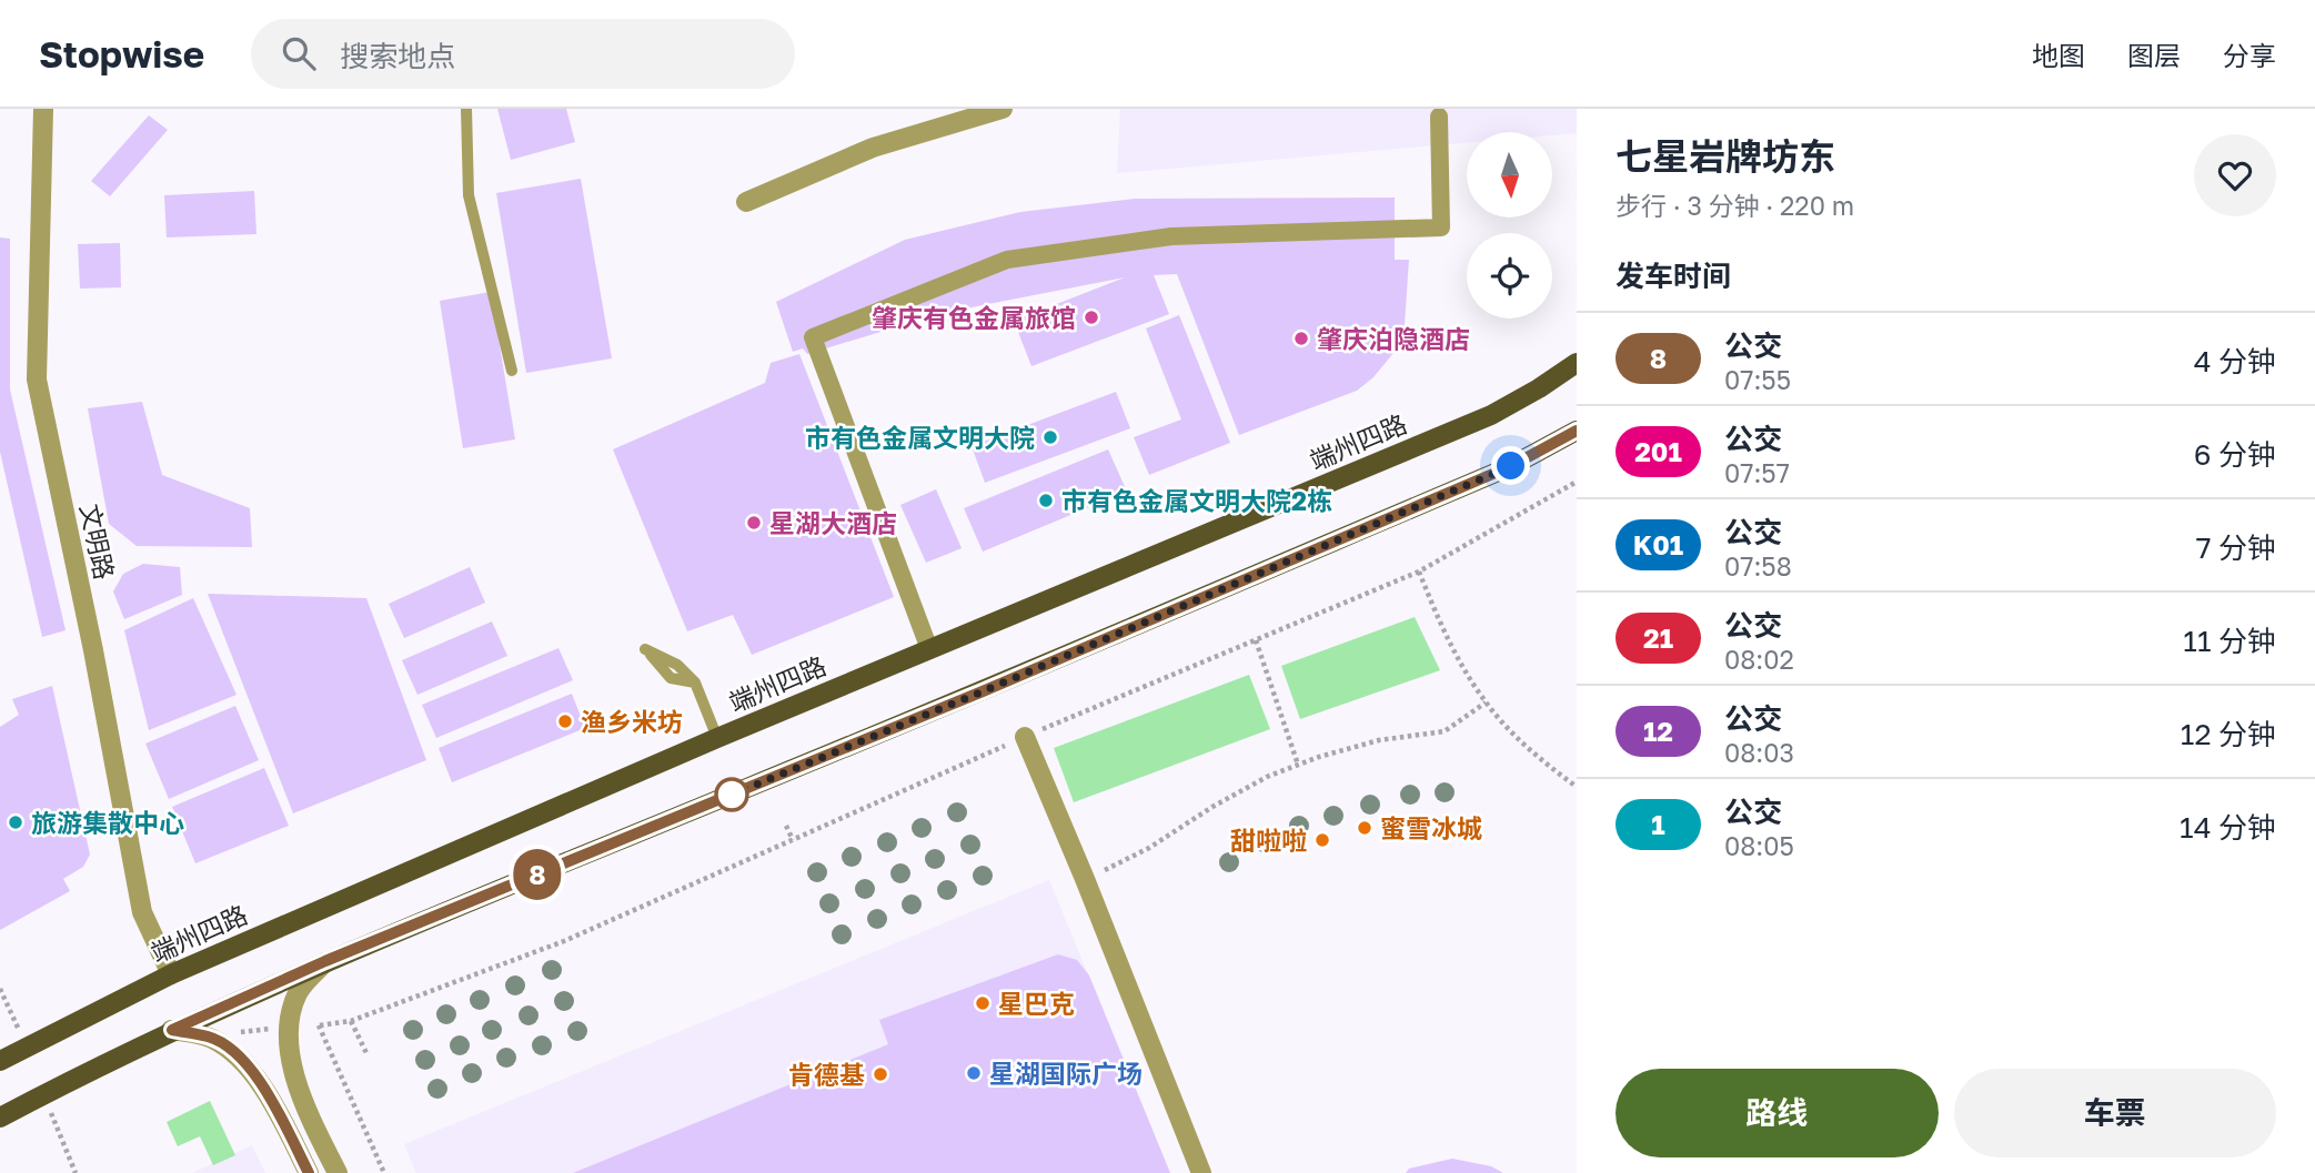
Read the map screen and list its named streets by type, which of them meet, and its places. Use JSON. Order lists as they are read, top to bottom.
{
  "streets": {
    "main road": ["端州四路"],
    "street": ["文明路"]
  },
  "crossings": [
    ["端州四路", "文明路"]
  ],
  "places": [
    "肇庆有色金属旅馆",
    "肇庆泊隐酒店",
    "市有色金属文明大院",
    "市有色金属文明大院2栋",
    "星湖大酒店",
    "渔乡米坊",
    "旅游集散中心",
    "蜜雪冰城",
    "甜啦啦",
    "星巴克",
    "星湖国际广场",
    "肯德基"
  ],
  "lines": ["bus line 8"],
  "north": "bottom",
  "page": {
    "header": "Stopwise",
    "search": "搜索地点",
    "nav": ["地图", "图层", "分享"],
    "on_map": "8",
    "heading": [
      ["七星岩牌坊东", "步行 · 3 分钟 · 220 m"],
      "发车时间"
    ],
    "list": [
      {
        "mark": "8",
        "name": "公交",
        "note": "07:55",
        "value": "4 分钟"
      },
      {
        "mark": "201",
        "name": "公交",
        "note": "07:57",
        "value": "6 分钟"
      },
      {
        "mark": "K01",
        "name": "公交",
        "note": "07:58",
        "value": "7 分钟"
      },
      {
        "mark": "21",
        "name": "公交",
        "note": "08:02",
        "value": "11 分钟"
      },
      {
        "mark": "12",
        "name": "公交",
        "note": "08:03",
        "value": "12 分钟"
      },
      {
        "mark": "1",
        "name": "公交",
        "note": "08:05",
        "value": "14 分钟"
      }
    ],
    "buttons": ["路线", "车票"]
  }
}
